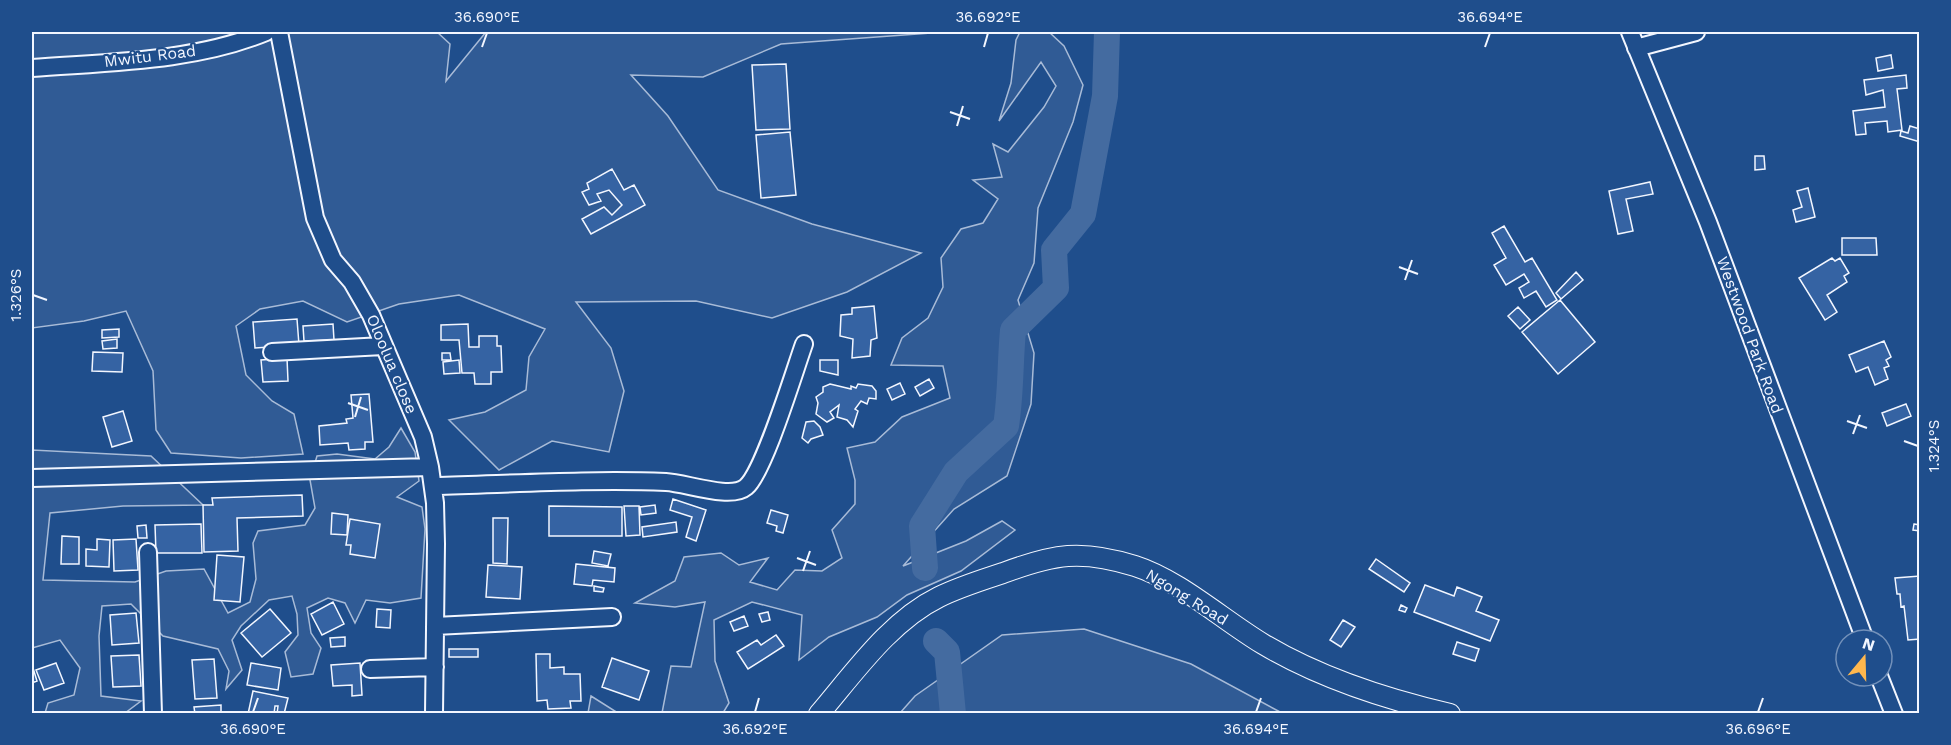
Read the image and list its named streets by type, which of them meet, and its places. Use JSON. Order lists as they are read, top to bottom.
{
  "streets": {
    "main road": ["Ngong Road"],
    "street": ["Mwitu Road", "Westwood Park Road", "Oloolua close"]
  },
  "north": "top",
  "coordinates": [
    "36.690°E",
    "36.692°E",
    "36.694°E",
    "1.326°S",
    "1.324°S",
    "36.696°E"
  ]
}
